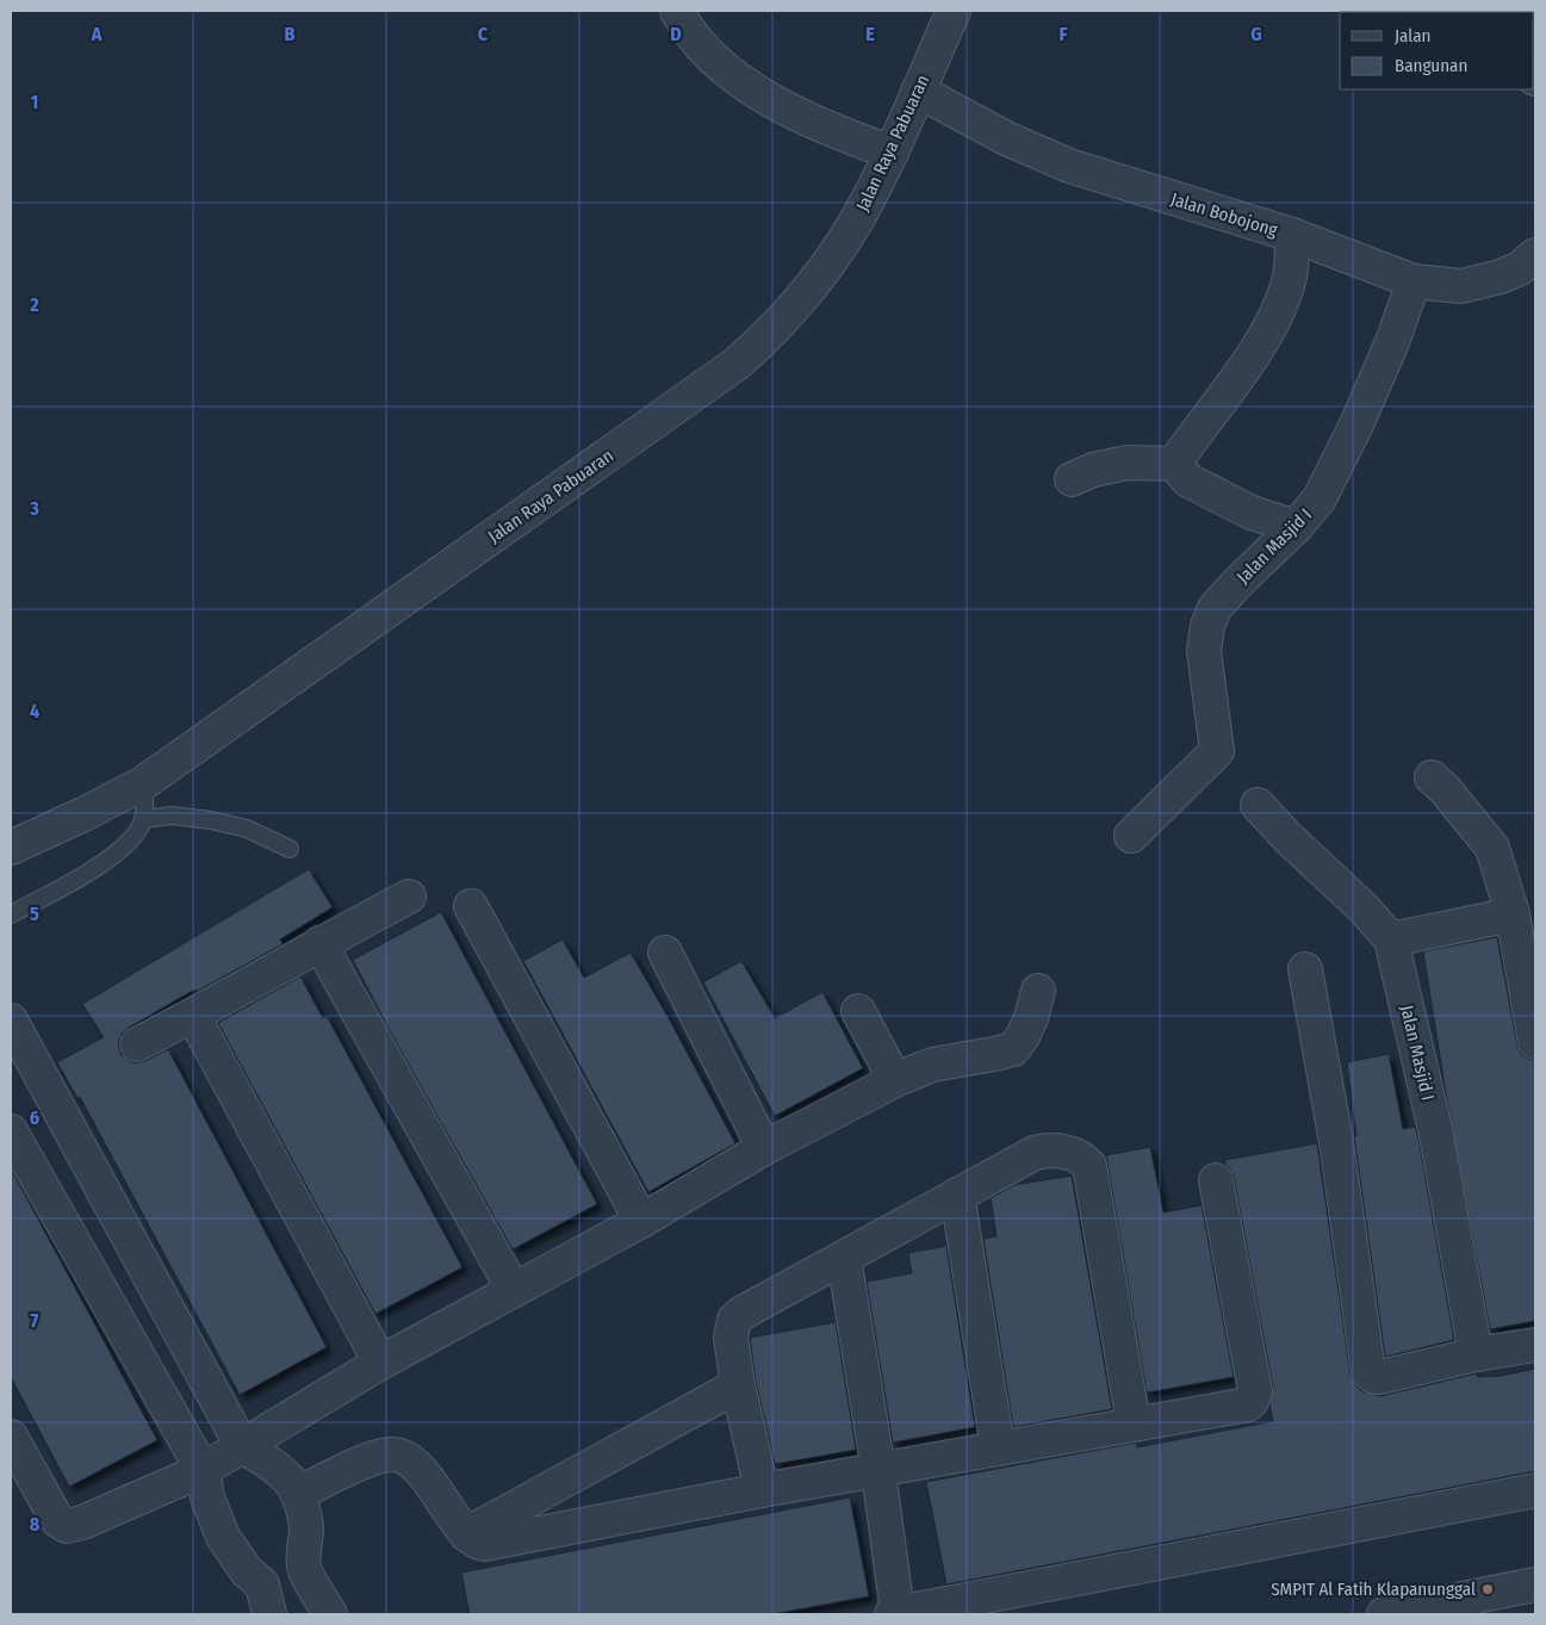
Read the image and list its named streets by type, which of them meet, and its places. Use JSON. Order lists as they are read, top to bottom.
{
  "streets": {
    "street": ["Jalan Raya Pabuaran", "Jalan Bobojong", "Jalan Masjid I"]
  },
  "crossings": [
    ["Jalan Raya Pabuaran", "Jalan Bobojong"],
    ["Jalan Bobojong", "Jalan Masjid I"]
  ],
  "places": ["SMPIT Al Fatih Klapanunggal"],
  "legend": ["Jalan", "Bangunan"],
  "grid": {
    "columns": [
      "A",
      "B",
      "C",
      "D",
      "E",
      "F",
      "G"
    ],
    "rows": [
      "1",
      "2",
      "3",
      "4",
      "5",
      "6",
      "7",
      "8"
    ]
  }
}
